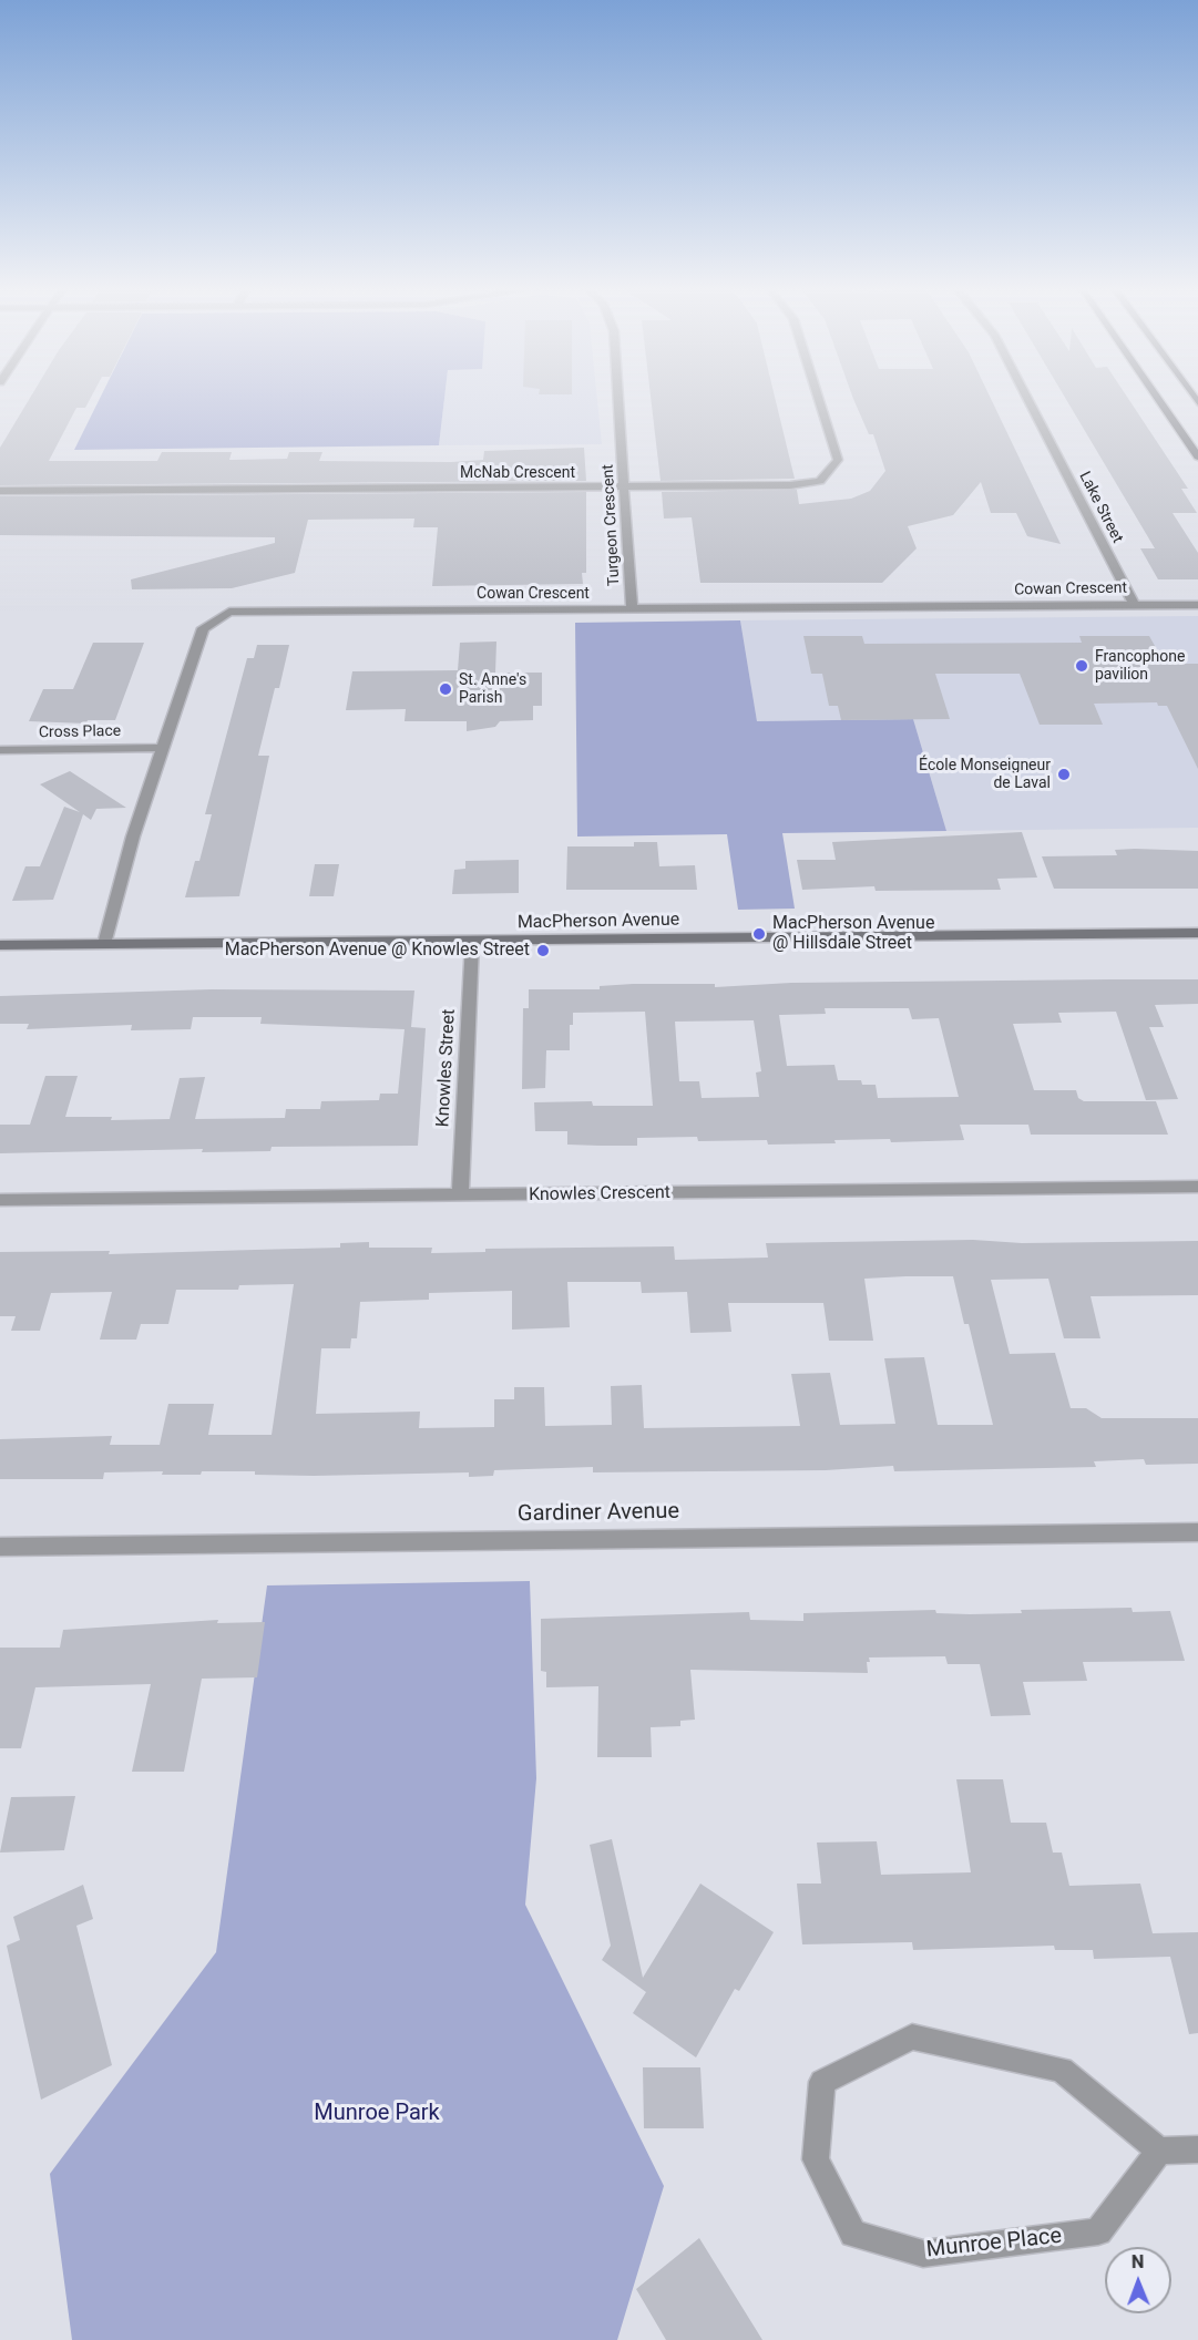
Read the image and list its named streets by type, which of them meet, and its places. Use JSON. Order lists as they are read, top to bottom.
{
  "streets": {
    "street": [
      "McNab Crescent",
      "Lake Street",
      "Turgeon Crescent",
      "Cowan Crescent",
      "Cross Place",
      "MacPherson Avenue",
      "Knowles Street",
      "Knowles Crescent",
      "Gardiner Avenue",
      "Munroe Place"
    ]
  },
  "crossings": [
    ["McNab Crescent", "Turgeon Crescent"],
    ["Lake Street", "Cowan Crescent"],
    ["Turgeon Crescent", "Cowan Crescent"],
    ["Cowan Crescent", "Cross Place"],
    ["Cowan Crescent", "MacPherson Avenue"],
    ["MacPherson Avenue", "Knowles Street"],
    ["Knowles Street", "Knowles Crescent"]
  ],
  "parks": ["Munroe Park"],
  "places": [
    "Francophone pavilion",
    "St. Anne's Parish",
    "École Monseigneur de Laval",
    "MacPherson Avenue @ Hillsdale Street",
    "MacPherson Avenue @ Knowles Street"
  ],
  "north": "top"
}
